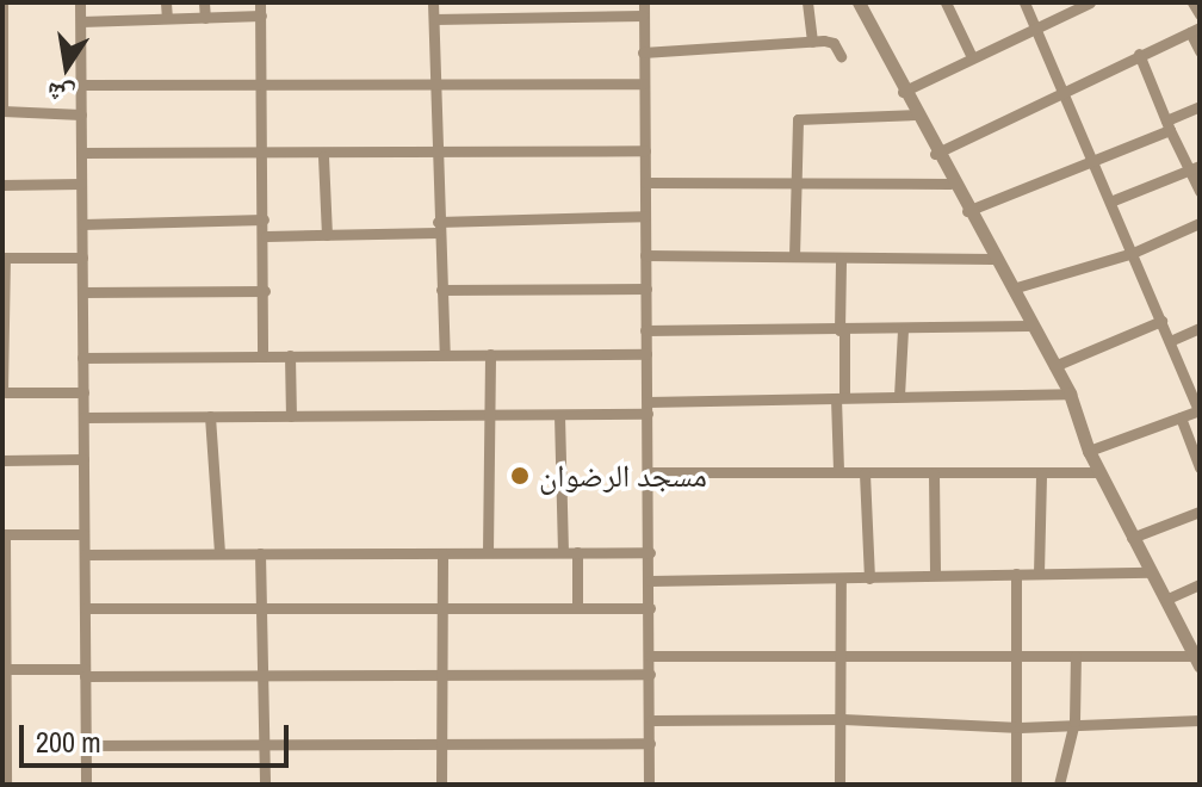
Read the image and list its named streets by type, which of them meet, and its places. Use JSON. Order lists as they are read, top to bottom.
{
  "places": ["مسجد الرضوان"],
  "scale_bar": "200 m",
  "north": "bottom"
}
